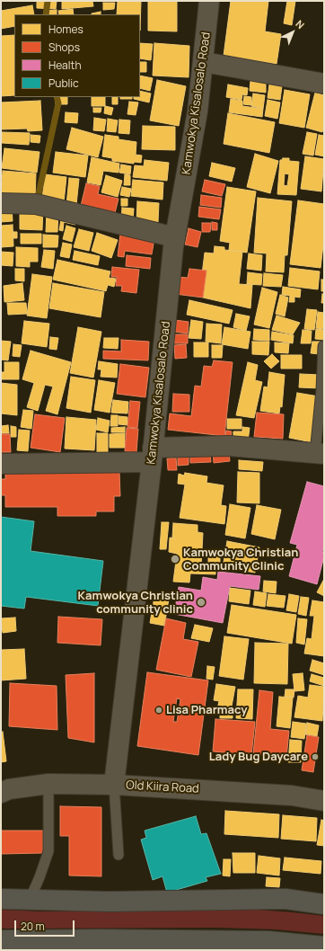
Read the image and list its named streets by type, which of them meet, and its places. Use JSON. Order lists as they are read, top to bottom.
{
  "streets": {
    "street": ["Kamwokya Kisalosalo Road", "Old Kiira Road"]
  },
  "crossings": [
    ["Kamwokya Kisalosalo Road", "Old Kiira Road"]
  ],
  "places": [
    "Kamwokya Christian Community Clinic",
    "Kamwokya Christian community clinic",
    "Lisa Pharmacy",
    "Lady Bug Daycare"
  ],
  "legend": [
    "Homes",
    "Shops",
    "Health",
    "Public"
  ],
  "scale_bar": "20 m",
  "north": "top right"
}
